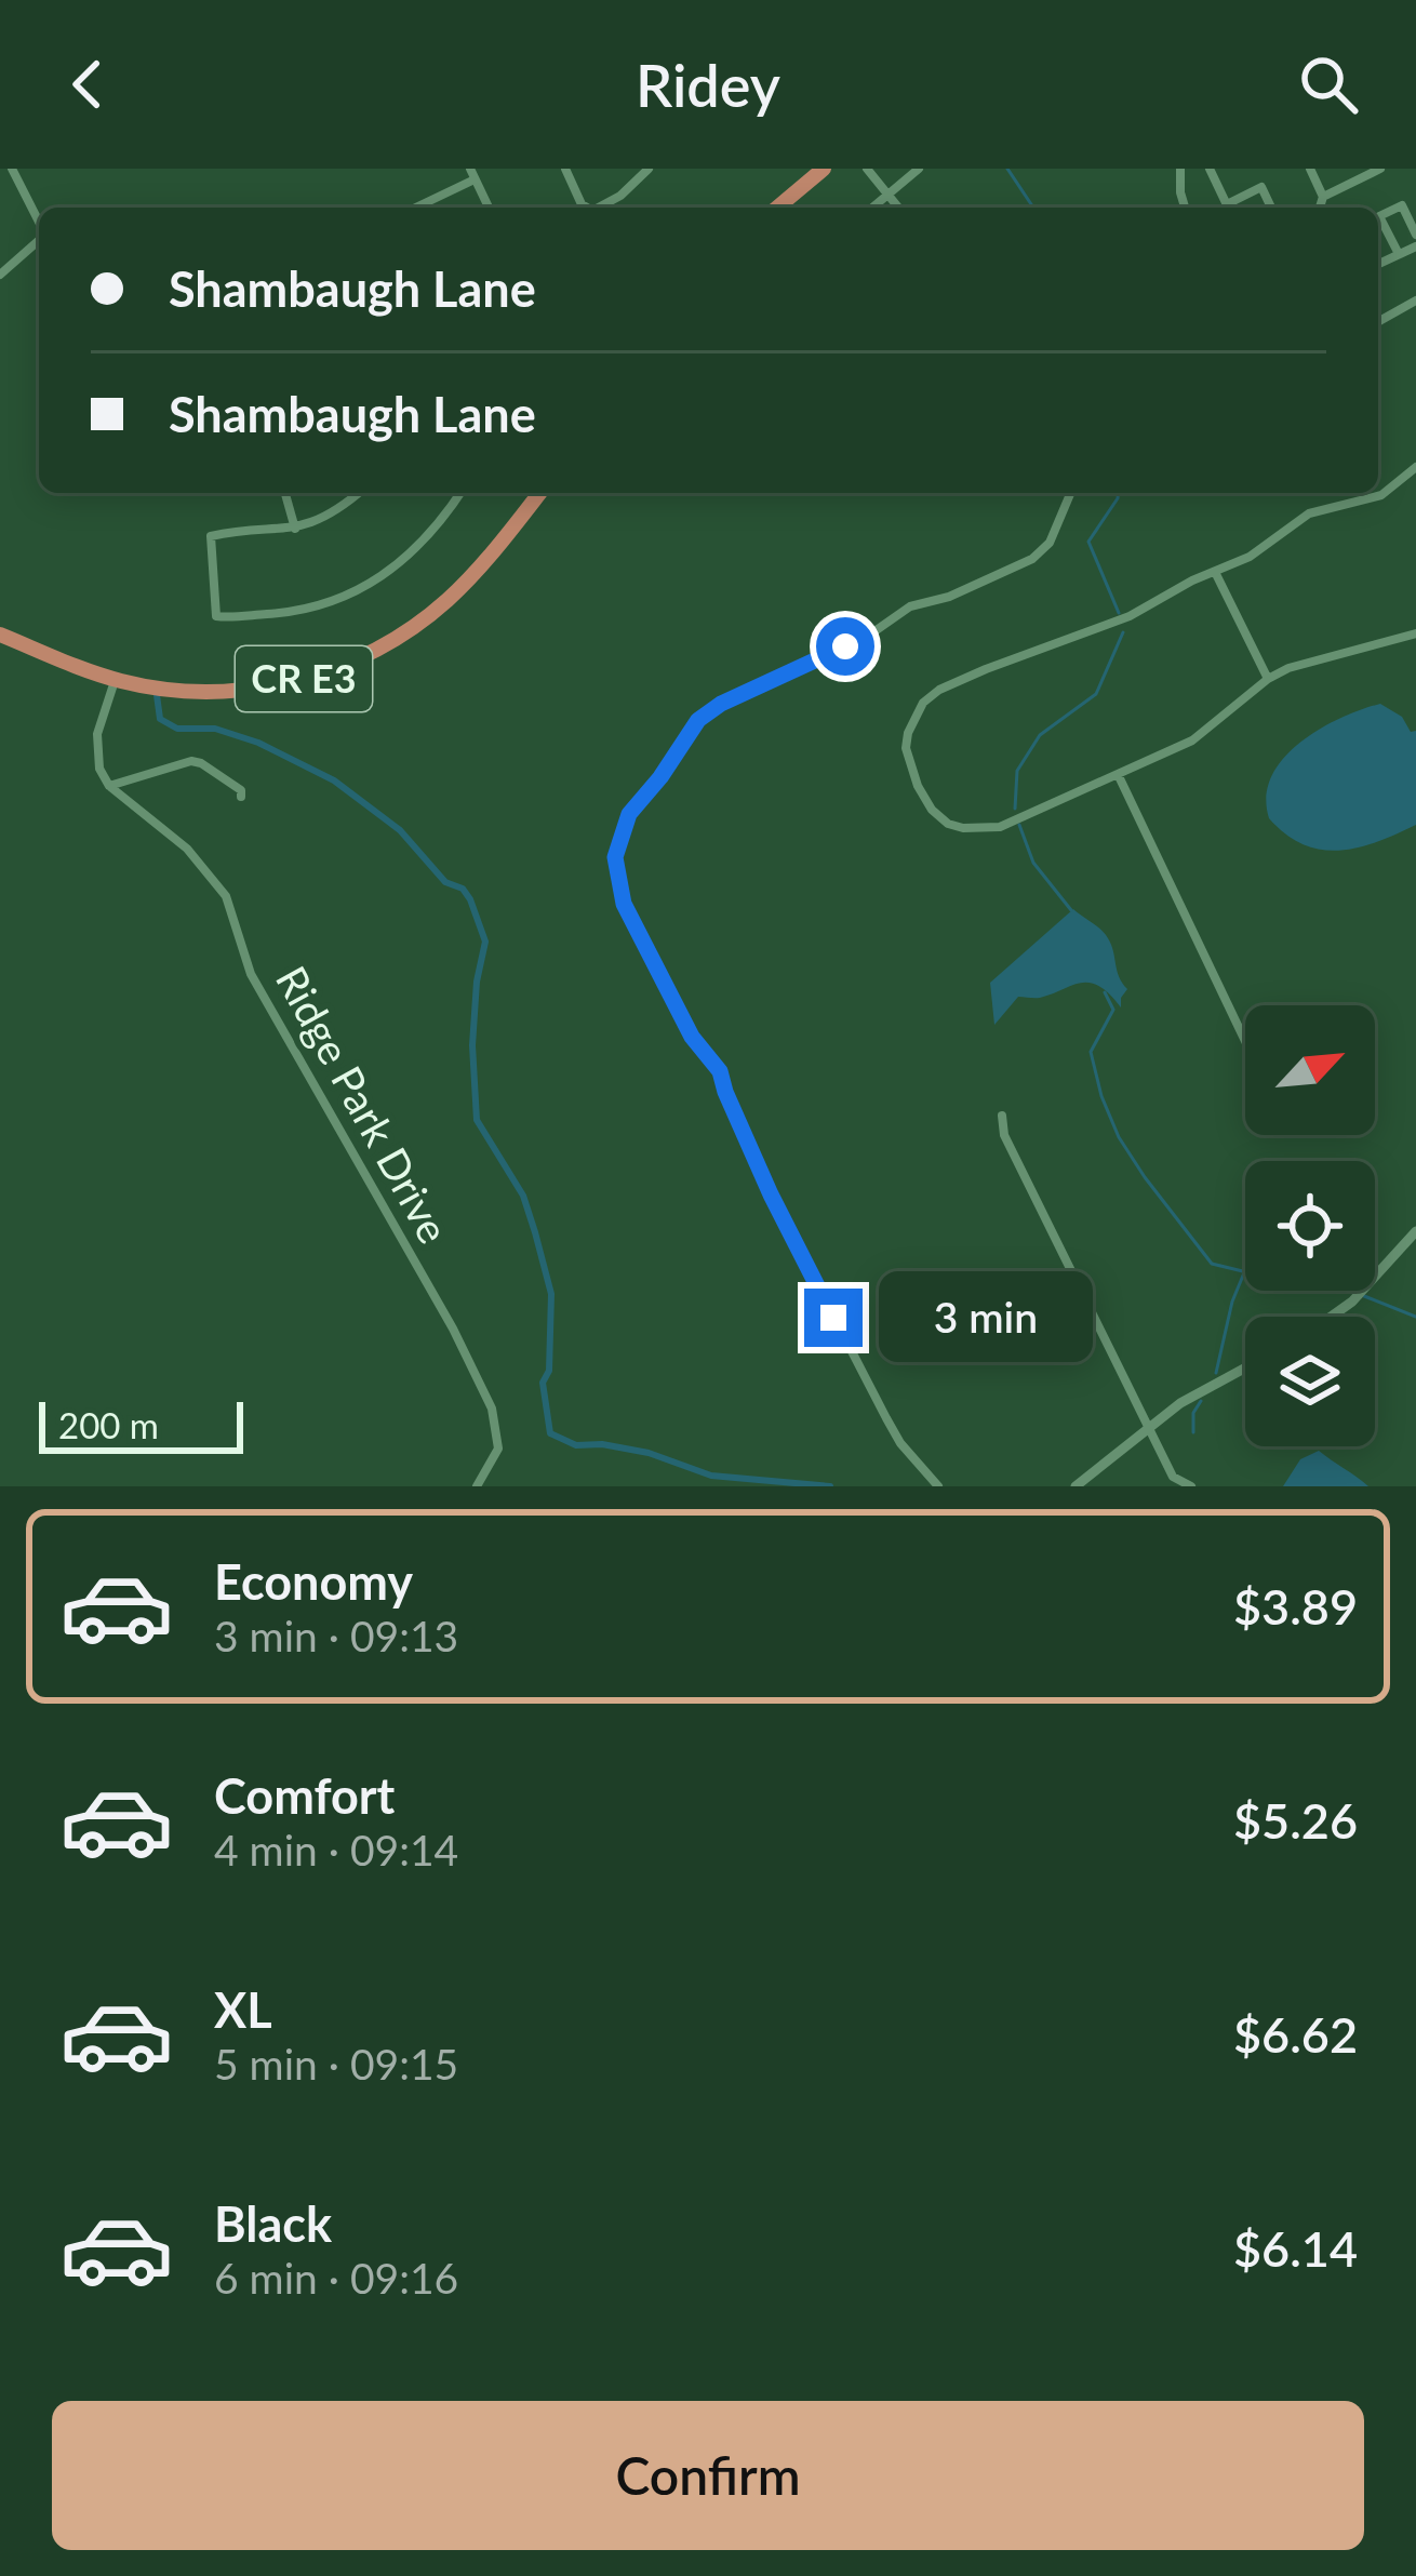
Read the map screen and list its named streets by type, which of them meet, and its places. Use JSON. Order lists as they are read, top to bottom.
{
  "streets": {
    "main road": ["CR E3"],
    "street": ["Ridge Park Drive"]
  },
  "scale_bar": "200 m",
  "north": "top right",
  "page": {
    "header": "Ridey",
    "banner": ["Shambaugh Lane", "Shambaugh Lane"],
    "bubble": "3 min",
    "scale": "200 m",
    "list": [
      {
        "name": "Economy",
        "note": "3 min · 09:13",
        "value": "$3.89"
      },
      {
        "name": "Comfort",
        "note": "4 min · 09:14",
        "value": "$5.26"
      },
      {
        "name": "XL",
        "note": "5 min · 09:15",
        "value": "$6.62"
      },
      {
        "name": "Black",
        "note": "6 min · 09:16",
        "value": "$6.14"
      }
    ],
    "buttons": "Confirm"
  }
}
